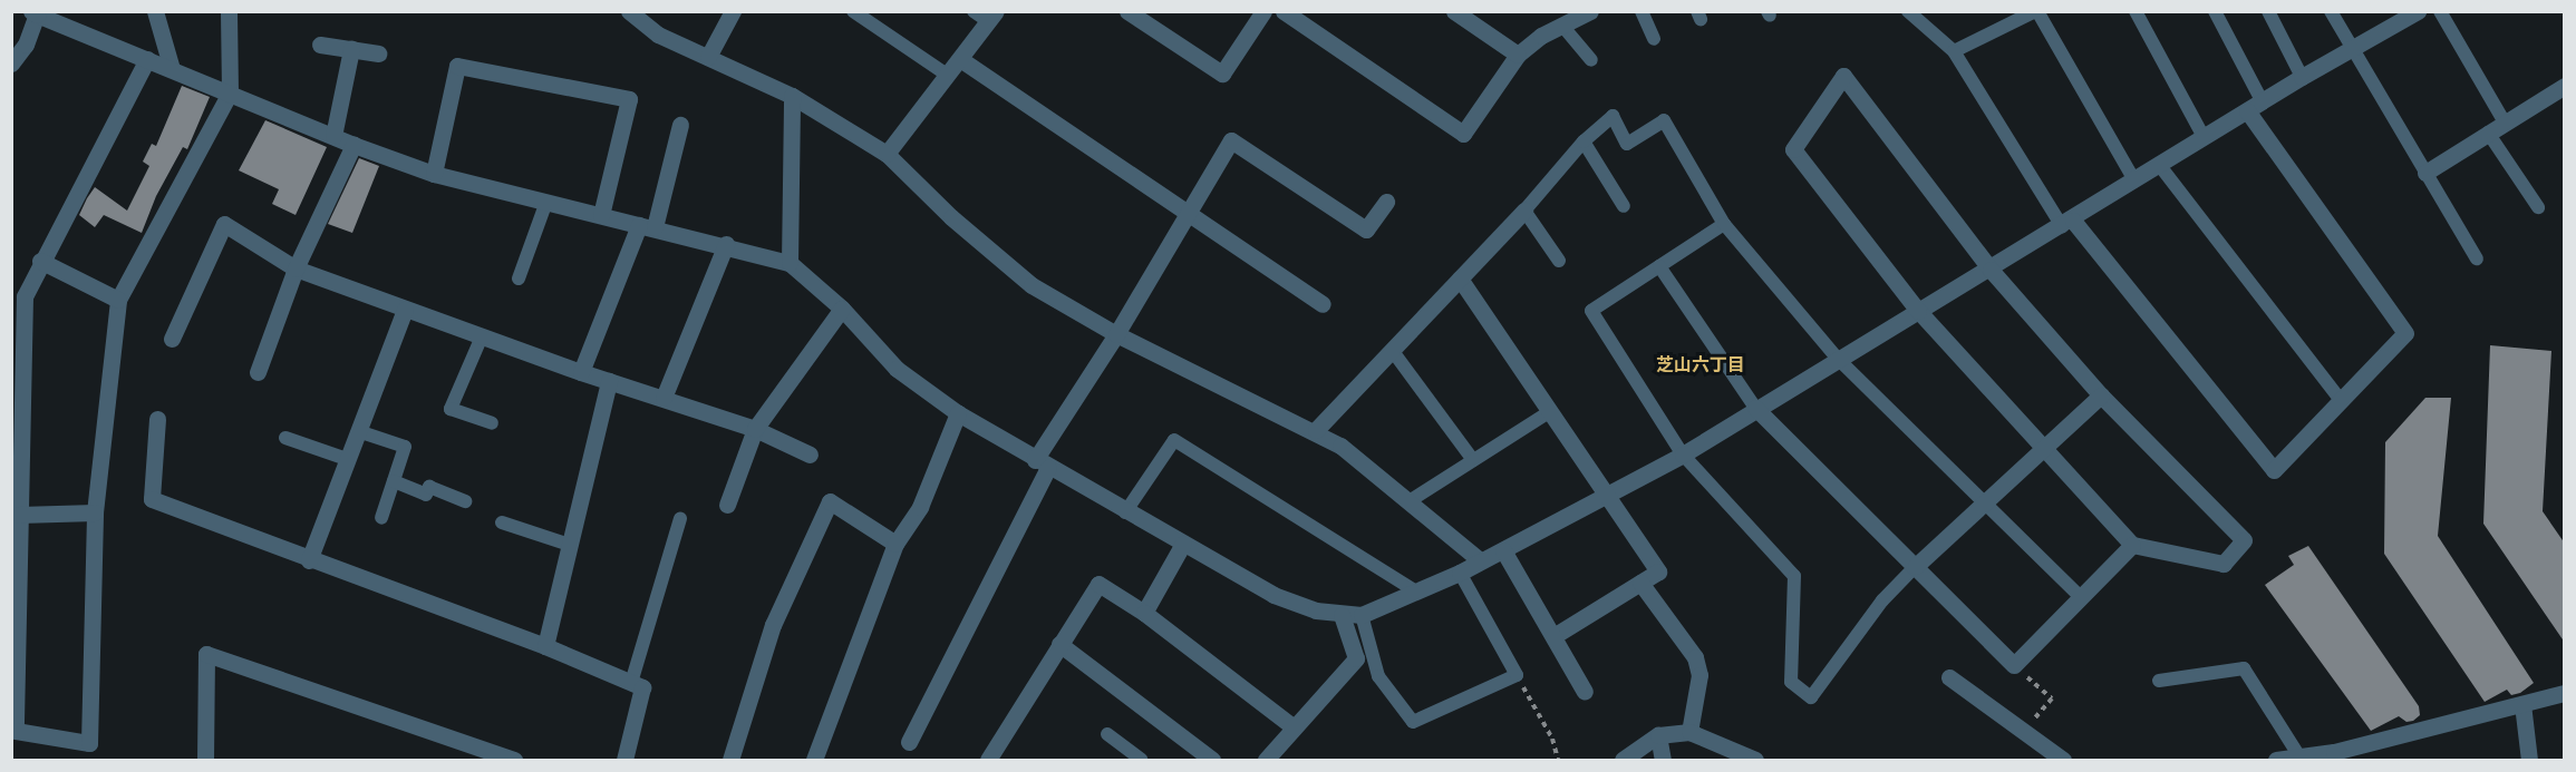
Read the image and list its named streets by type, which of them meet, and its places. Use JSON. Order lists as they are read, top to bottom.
{
  "districts": ["芝山六丁目"]
}
